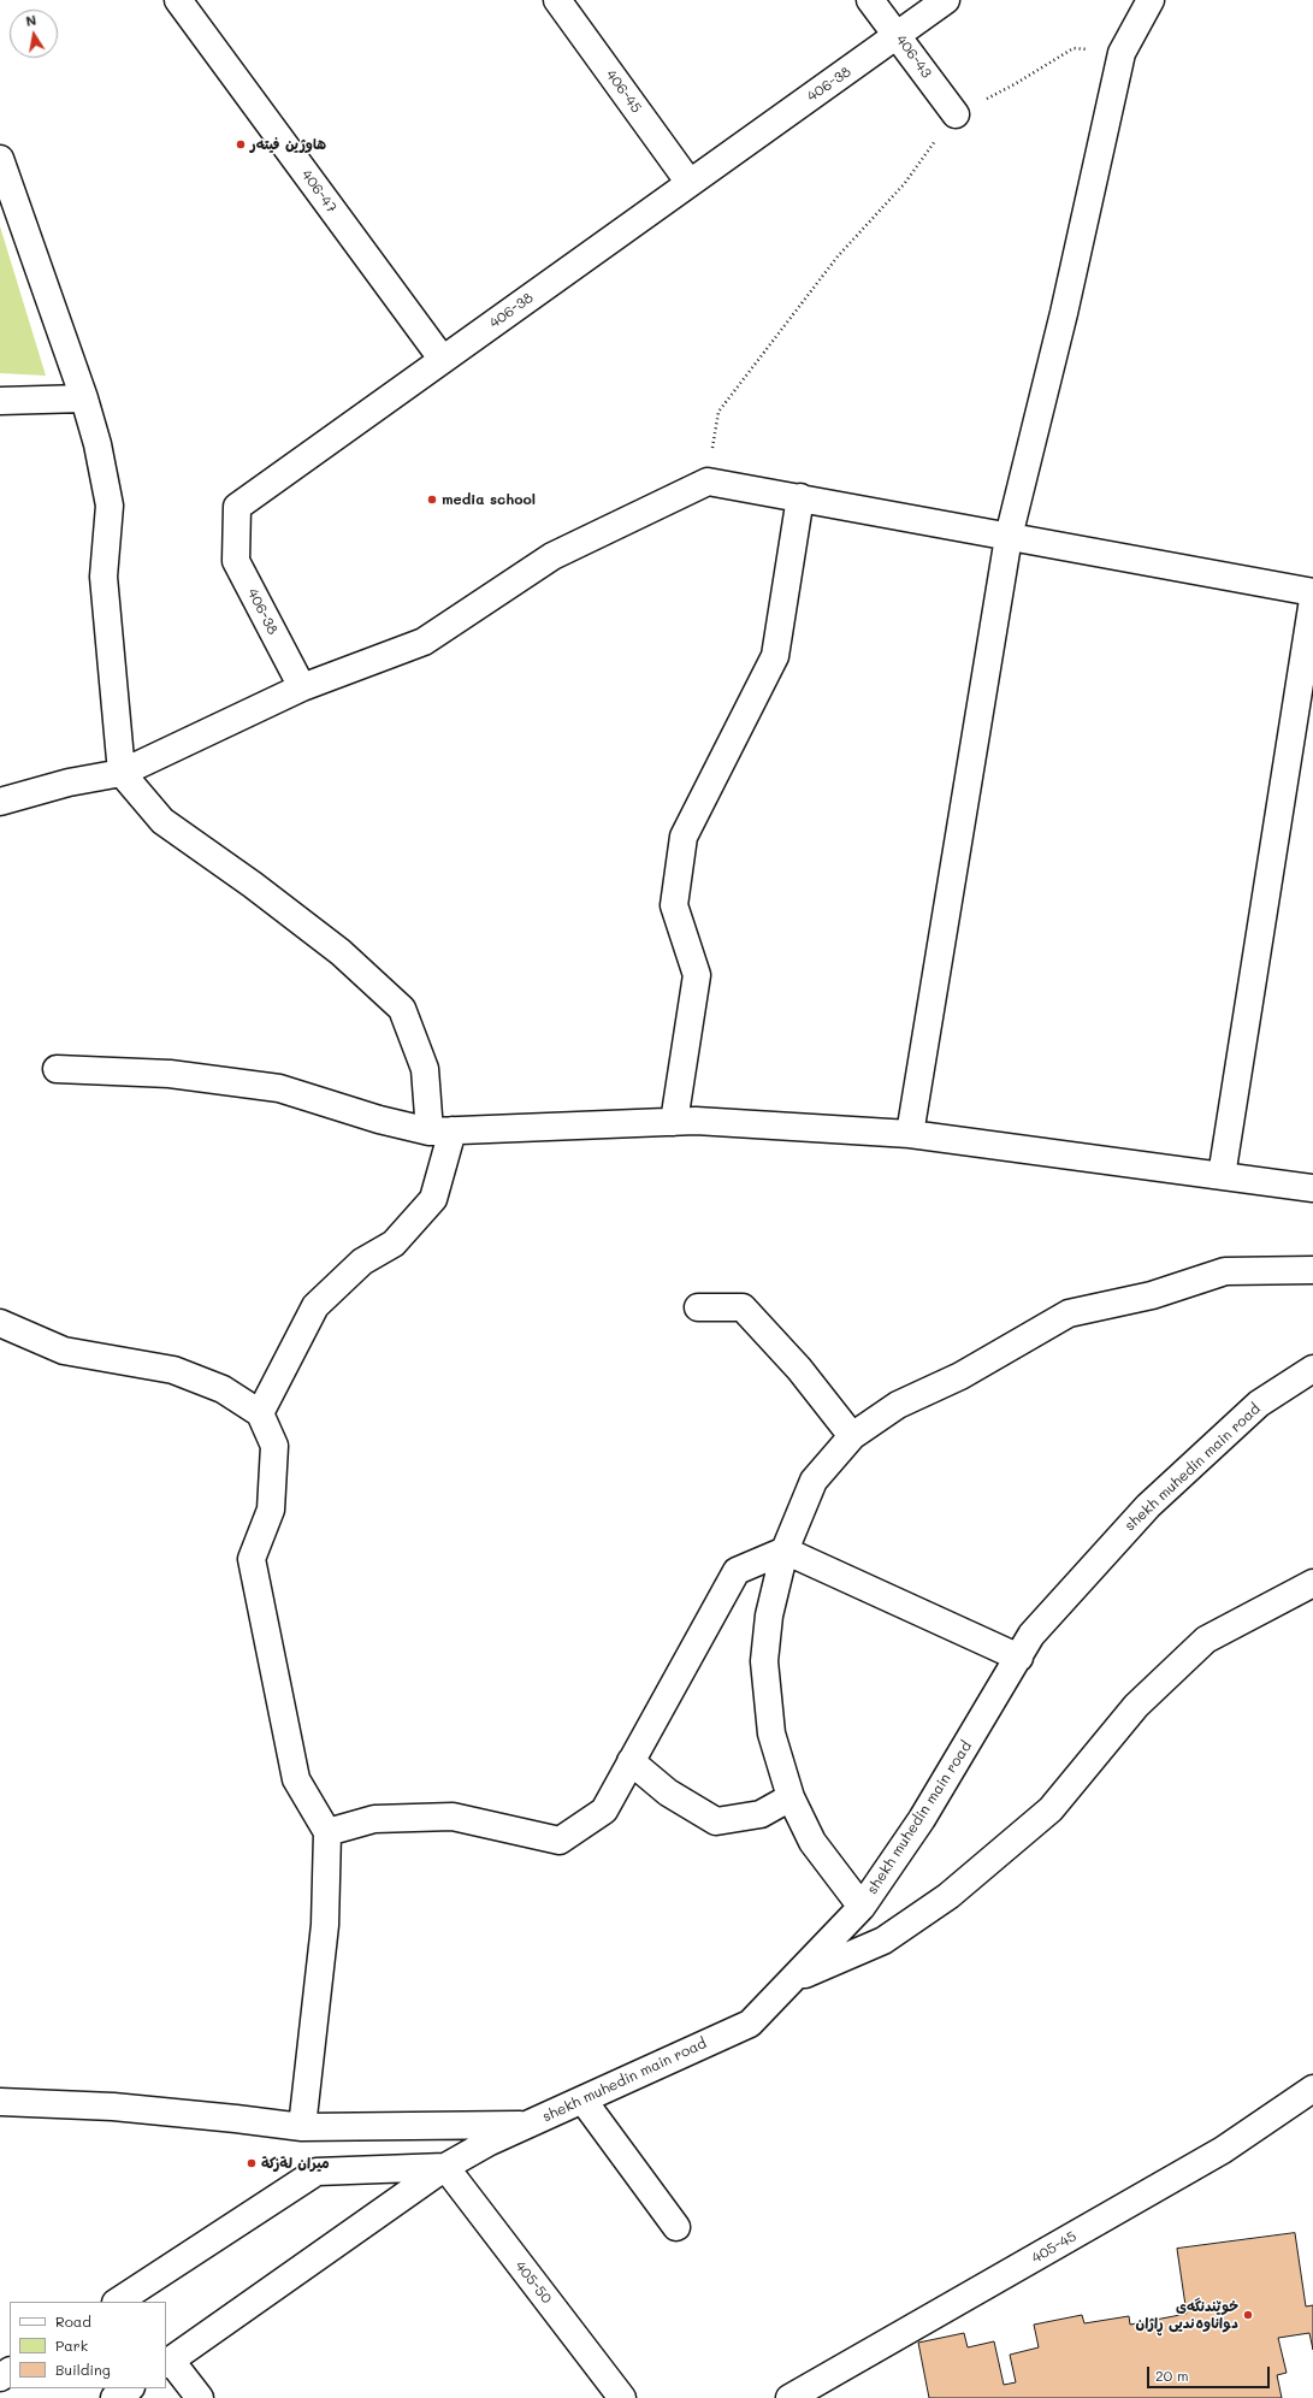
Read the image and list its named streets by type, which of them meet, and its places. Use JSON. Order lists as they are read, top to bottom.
{
  "streets": {
    "street": [
      "406-43",
      "406-38",
      "406-45",
      "406-47",
      "shekh muhedin main road",
      "405-45",
      "405-50"
    ]
  },
  "crossings": [
    ["406-43", "406-38"],
    ["406-38", "406-45"],
    ["406-38", "406-47"],
    ["shekh muhedin main road", "405-50"]
  ],
  "places": [
    "هاوژین فیتەر",
    "media school",
    "ميران لةزكة",
    "خوێندنگەی دواناوەندیی ڕاژان"
  ],
  "legend": ["Road", "Park", "Building"],
  "scale_bar": "20 m",
  "north": "top"
}
